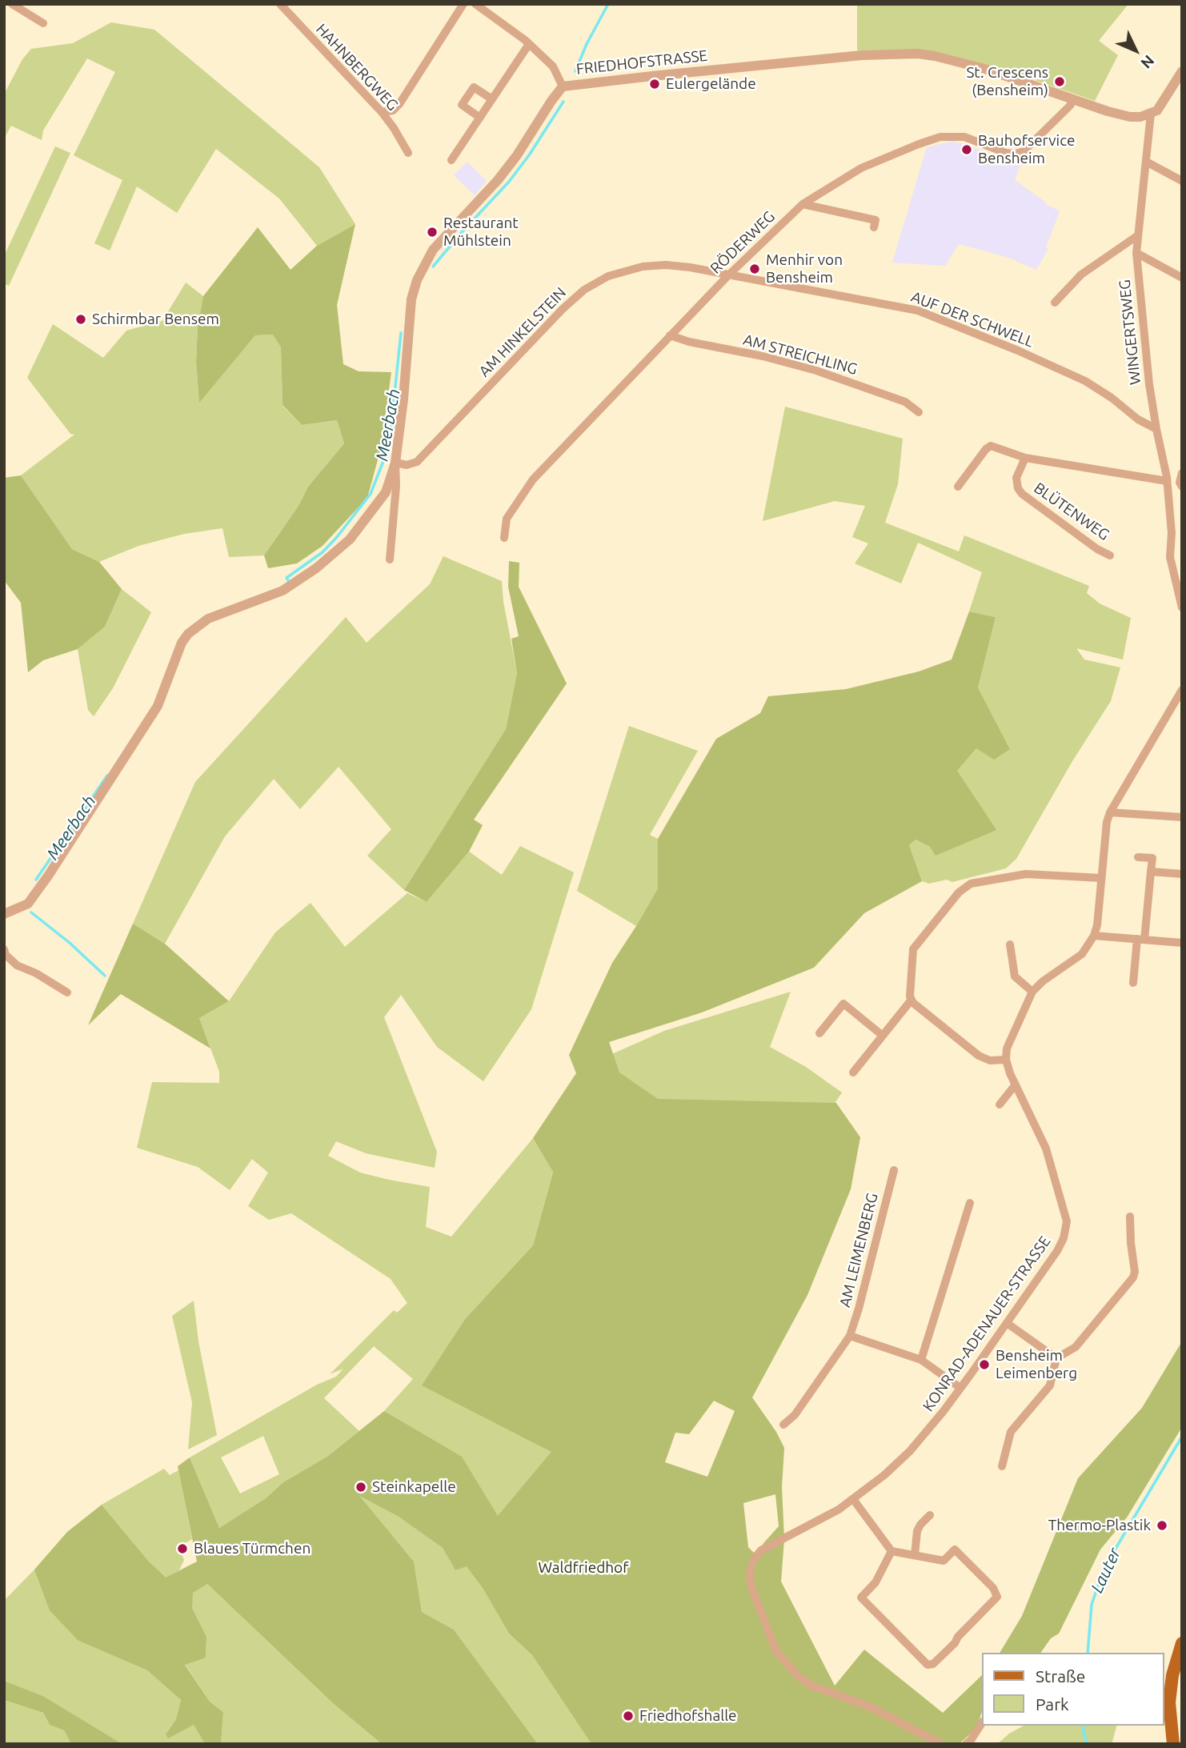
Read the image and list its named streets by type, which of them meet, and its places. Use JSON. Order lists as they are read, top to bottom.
{
  "streets": {
    "street": [
      "FRIEDHOFSTRASSE",
      "HAHNBERGWEG",
      "RÖDERWEG",
      "AUF DER SCHWELL",
      "AM HINKELSTEIN",
      "WINGERTSWEG",
      "AM STREICHLING",
      "BLÜTENWEG",
      "AM LEIMENBERG",
      "KONRAD-ADENAUER-STRASSE"
    ]
  },
  "crossings": [
    ["FRIEDHOFSTRASSE", "RÖDERWEG"],
    ["FRIEDHOFSTRASSE", "AM HINKELSTEIN"],
    ["FRIEDHOFSTRASSE", "WINGERTSWEG"],
    ["RÖDERWEG", "AUF DER SCHWELL"],
    ["RÖDERWEG", "AM HINKELSTEIN"],
    ["RÖDERWEG", "AM STREICHLING"],
    ["AUF DER SCHWELL", "AM HINKELSTEIN"],
    ["AUF DER SCHWELL", "WINGERTSWEG"],
    ["WINGERTSWEG", "BLÜTENWEG"]
  ],
  "water": ["Meerbach", "Lauter"],
  "parks": ["Waldfriedhof"],
  "places": [
    "St. Crescens (Bensheim)",
    "Eulergelände",
    "Bauhofservice Bensheim",
    "Restaurant Mühlstein",
    "Menhir von Bensheim",
    "Schirmbar Bensem",
    "Bensheim Leimenberg",
    "Steinkapelle",
    "Thermo-Plastik",
    "Blaues Türmchen",
    "Friedhofshalle"
  ],
  "legend": ["Straße", "Park"],
  "north": "bottom right"
}
